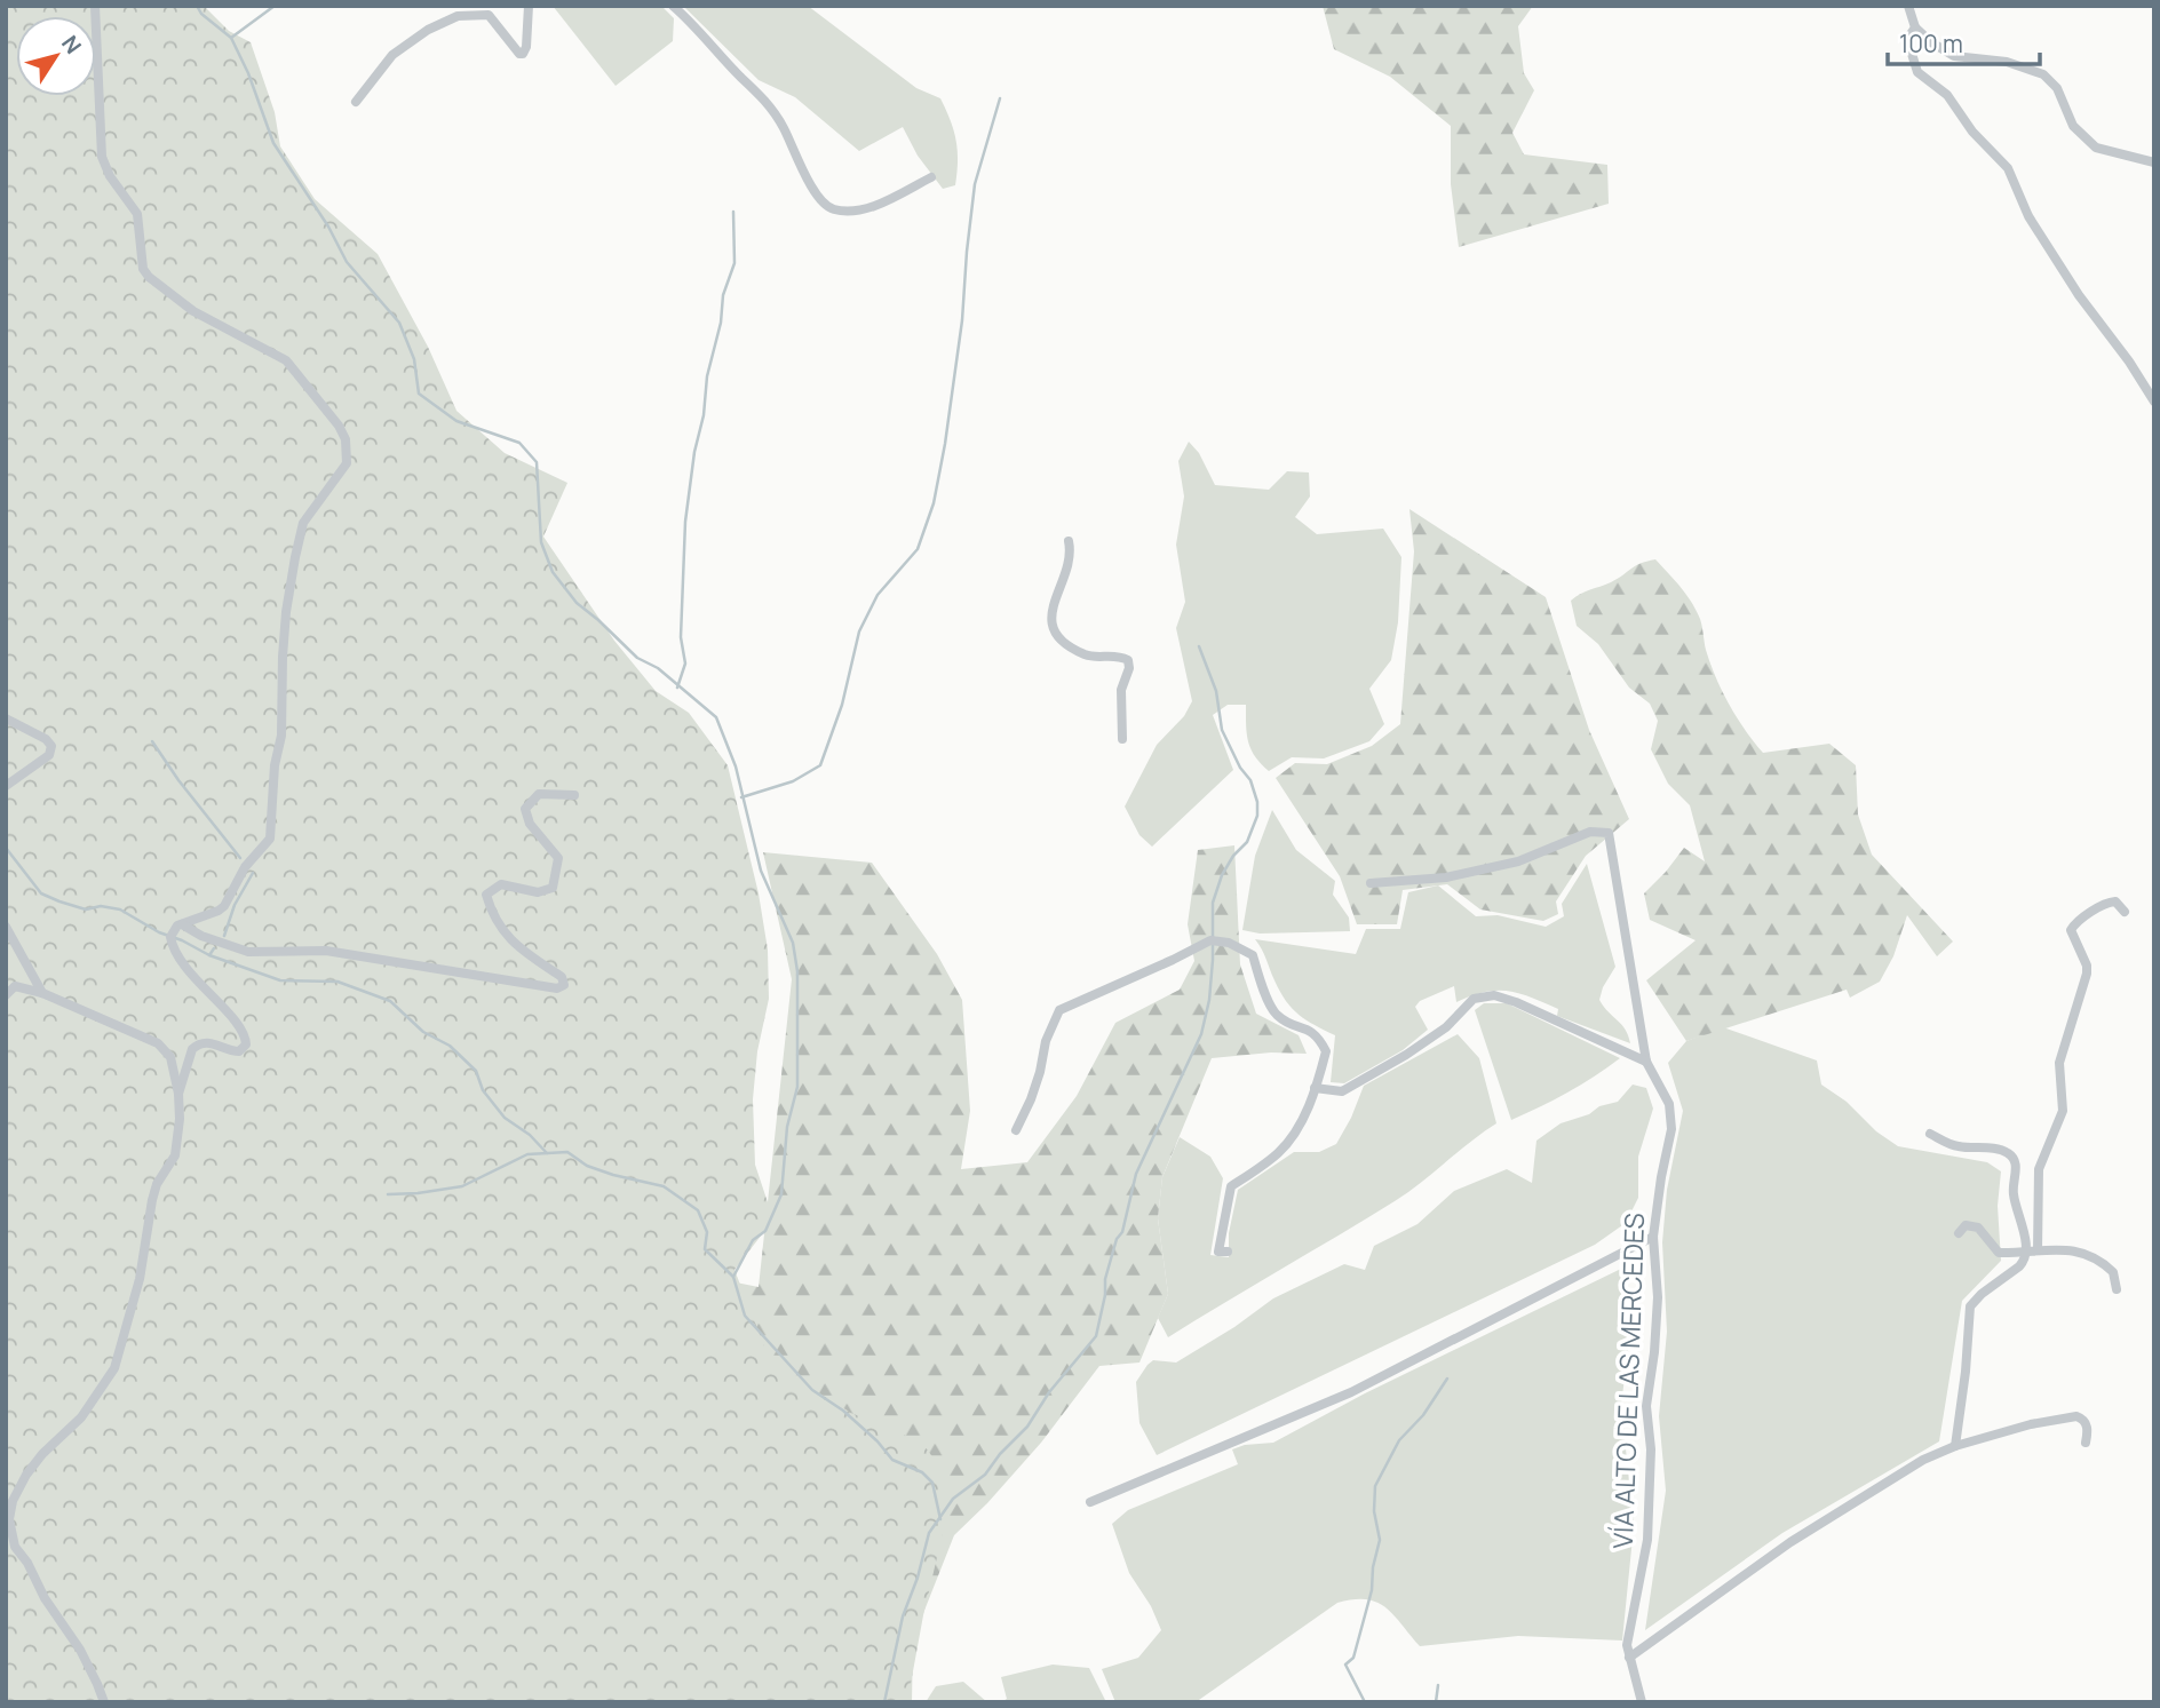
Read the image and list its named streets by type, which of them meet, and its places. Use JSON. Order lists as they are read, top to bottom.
{
  "streets": {
    "street": ["VÍA ALTO DE LAS MERCEDES"]
  },
  "scale_bar": "100 m",
  "north": "top right"
}
